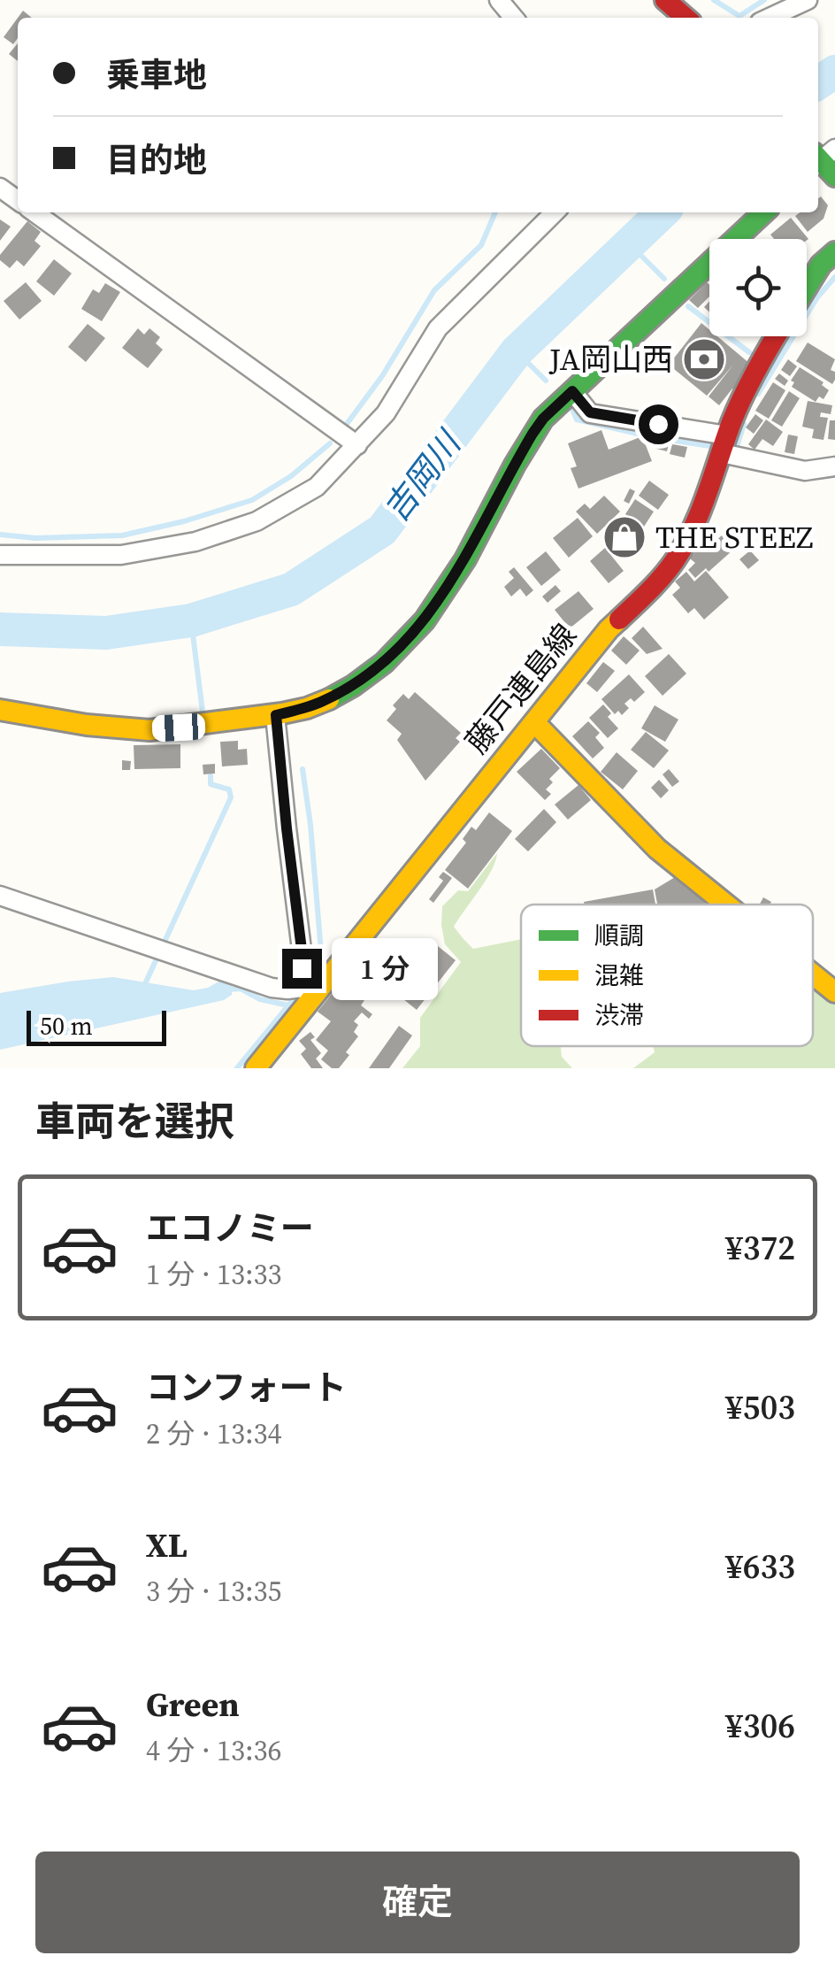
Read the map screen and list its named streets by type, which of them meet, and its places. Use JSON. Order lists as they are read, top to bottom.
{
  "streets": {
    "street": ["藤戸連島線"]
  },
  "water": ["吉岡川"],
  "places": {
    "bank": ["JA岡山西"],
    "shop": ["THE STEEZ"]
  },
  "legend": ["順調", "混雑", "渋滞"],
  "scale_bar": "50 m",
  "page": {
    "banner": ["乗車地", "目的地"],
    "bubble": "1 分",
    "scale": "50 m",
    "heading": "車両を選択",
    "list": [
      {
        "name": "エコノミー",
        "note": "1 分 · 13:33",
        "value": "¥372"
      },
      {
        "name": "コンフォート",
        "note": "2 分 · 13:34",
        "value": "¥503"
      },
      {
        "name": "XL",
        "note": "3 分 · 13:35",
        "value": "¥633"
      },
      {
        "name": "Green",
        "note": "4 分 · 13:36",
        "value": "¥306"
      }
    ],
    "buttons": "確定"
  }
}
